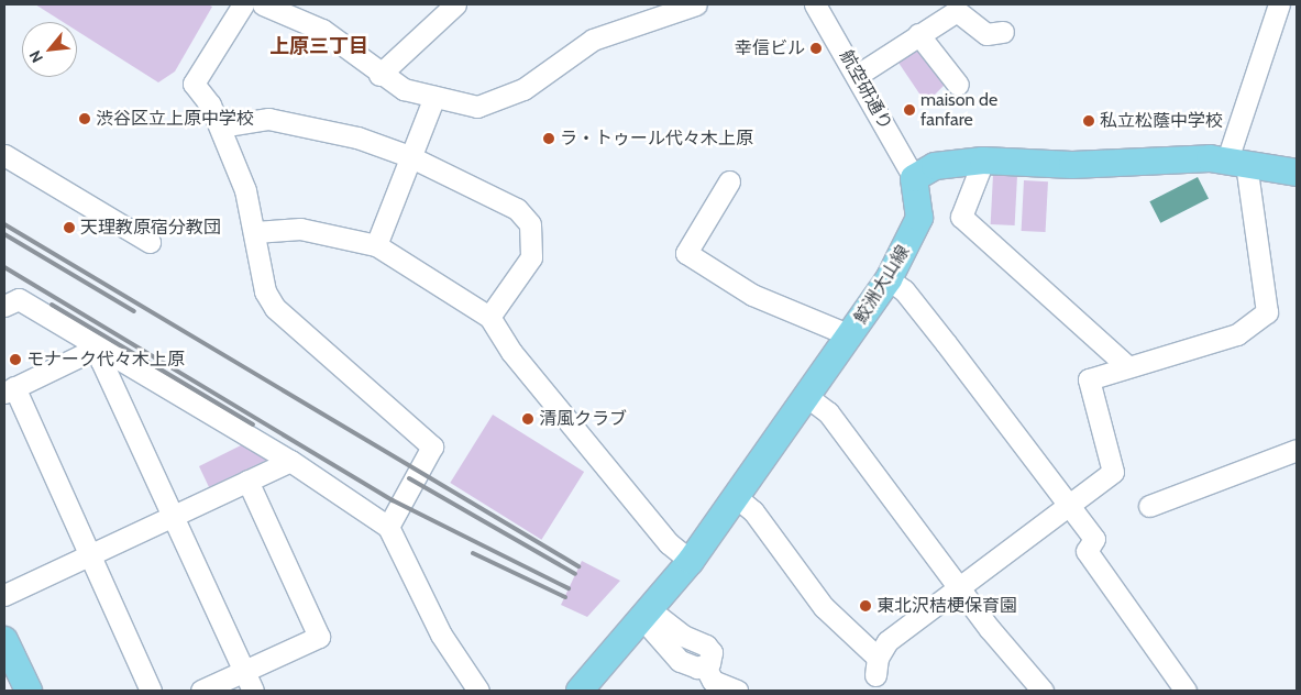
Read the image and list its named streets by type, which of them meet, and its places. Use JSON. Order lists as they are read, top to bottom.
{
  "streets": {
    "main road": ["鮫洲大山線"],
    "street": ["航空研通り"]
  },
  "crossings": [
    ["航空研通り", "鮫洲大山線"]
  ],
  "districts": ["上原三丁目"],
  "places": [
    "幸信ビル",
    "maison de fanfare",
    "渋谷区立上原中学校",
    "私立松蔭中学校",
    "ラ・トゥール代々木上原",
    "天理教原宿分教団",
    "モナーク代々木上原",
    "清風クラブ",
    "東北沢桔梗保育園"
  ],
  "north": "bottom left"
}
